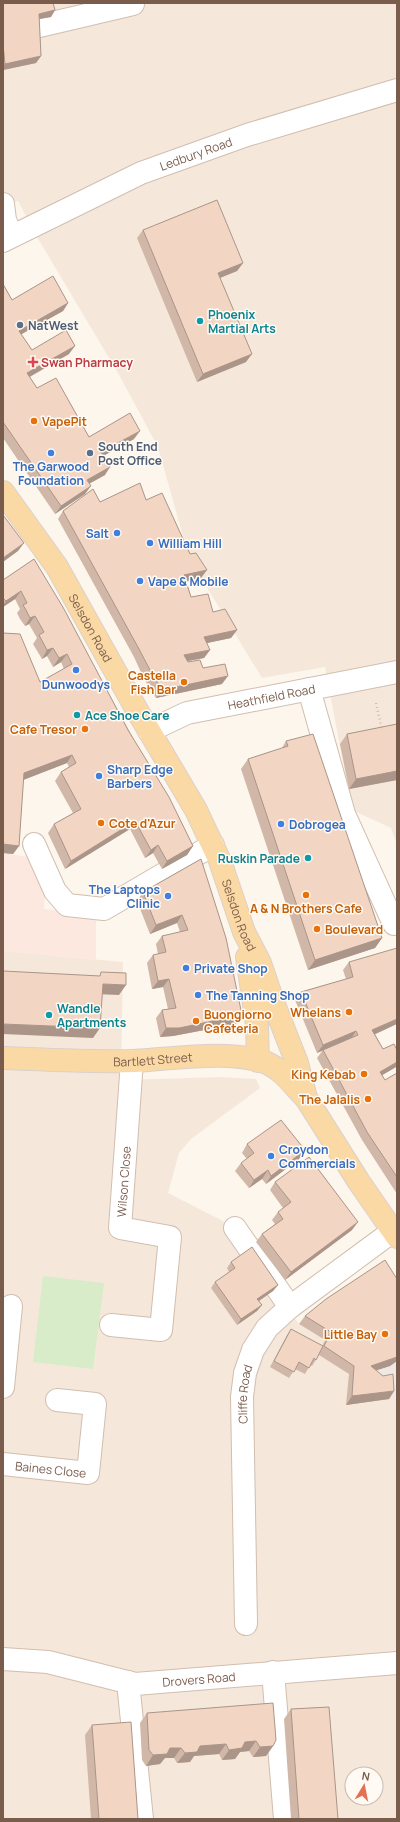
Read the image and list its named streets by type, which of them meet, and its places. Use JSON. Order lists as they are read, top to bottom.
{
  "streets": {
    "main road": ["Selsdon Road", "Bartlett Street"],
    "street": [
      "Ledbury Road",
      "Heathfield Road",
      "Wilson Close",
      "Cliffe Road",
      "Baines Close",
      "Drovers Road"
    ]
  },
  "crossings": [
    ["Selsdon Road", "Heathfield Road"],
    ["Selsdon Road", "Bartlett Street"],
    ["Selsdon Road", "Cliffe Road"],
    ["Bartlett Street", "Wilson Close"]
  ],
  "places": {
    "other": [
      "Phoenix Martial Arts",
      "NatWest",
      "VapePit",
      "The Garwood Foundation",
      "South End Post Office",
      "Salt",
      "William Hill",
      "Vape & Mobile",
      "Dunwoodys",
      "Castella Fish Bar",
      "Ace Shoe Care",
      "Cafe Tresor",
      "Sharp Edge Barbers",
      "Cote d'Azur",
      "Dobrogea",
      "Ruskin Parade",
      "A & N Brothers Cafe",
      "The Laptops Clinic",
      "Boulevard",
      "Private Shop",
      "The Tanning Shop",
      "Whelans",
      "Wandle Apartments",
      "Buongiorno Cafeteria",
      "King Kebab",
      "The Jalalis",
      "Croydon Commercials",
      "Little Bay"
    ],
    "health": ["Swan Pharmacy"]
  },
  "north": "top"
}
